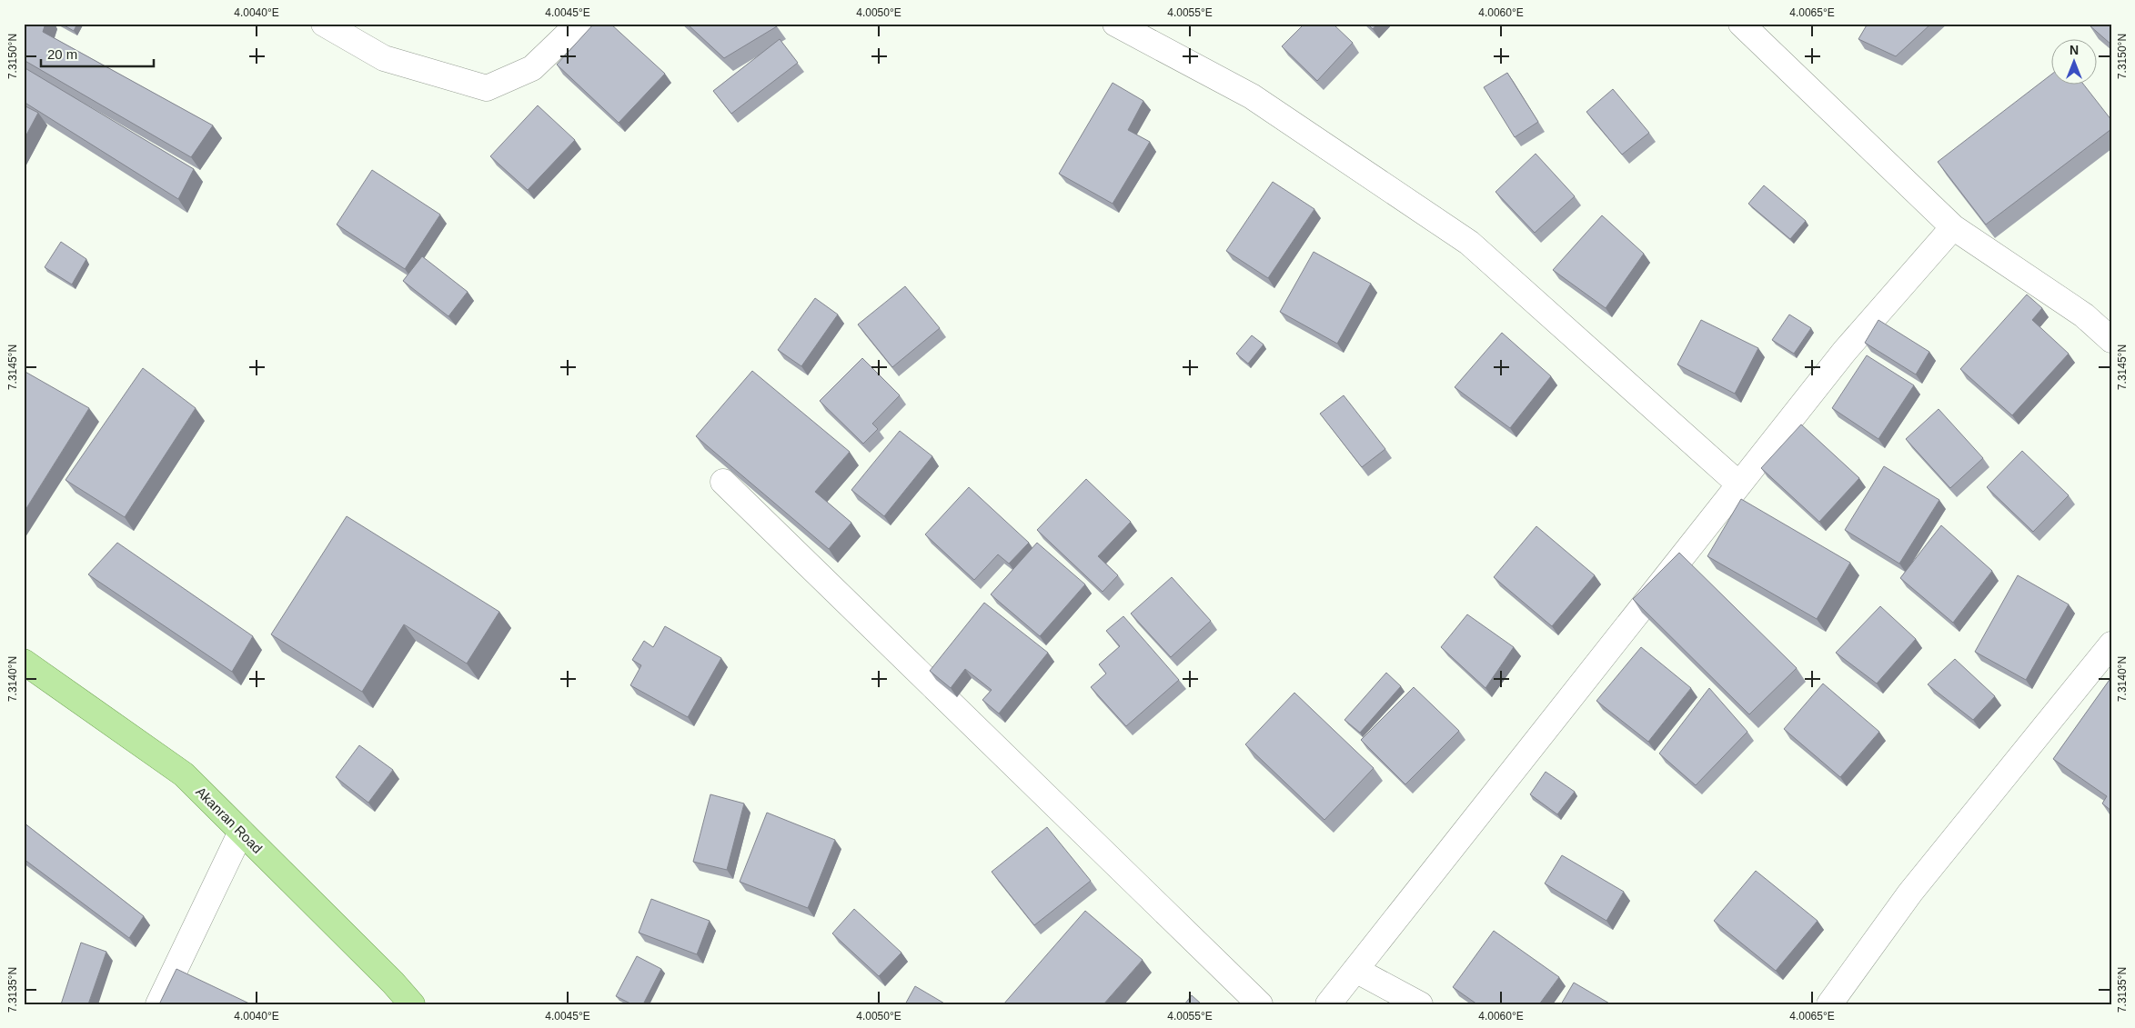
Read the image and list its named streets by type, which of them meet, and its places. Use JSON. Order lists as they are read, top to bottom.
{
  "streets": {
    "main road": ["Akanran Road"]
  },
  "scale_bar": "20 m",
  "north": "top",
  "coordinates": [
    "4.0040°E",
    "4.0045°E",
    "4.0050°E",
    "4.0055°E",
    "4.0060°E",
    "4.0065°E",
    "7.3150°N",
    "7.3145°N",
    "7.3140°N",
    "7.3135°N"
  ]
}
